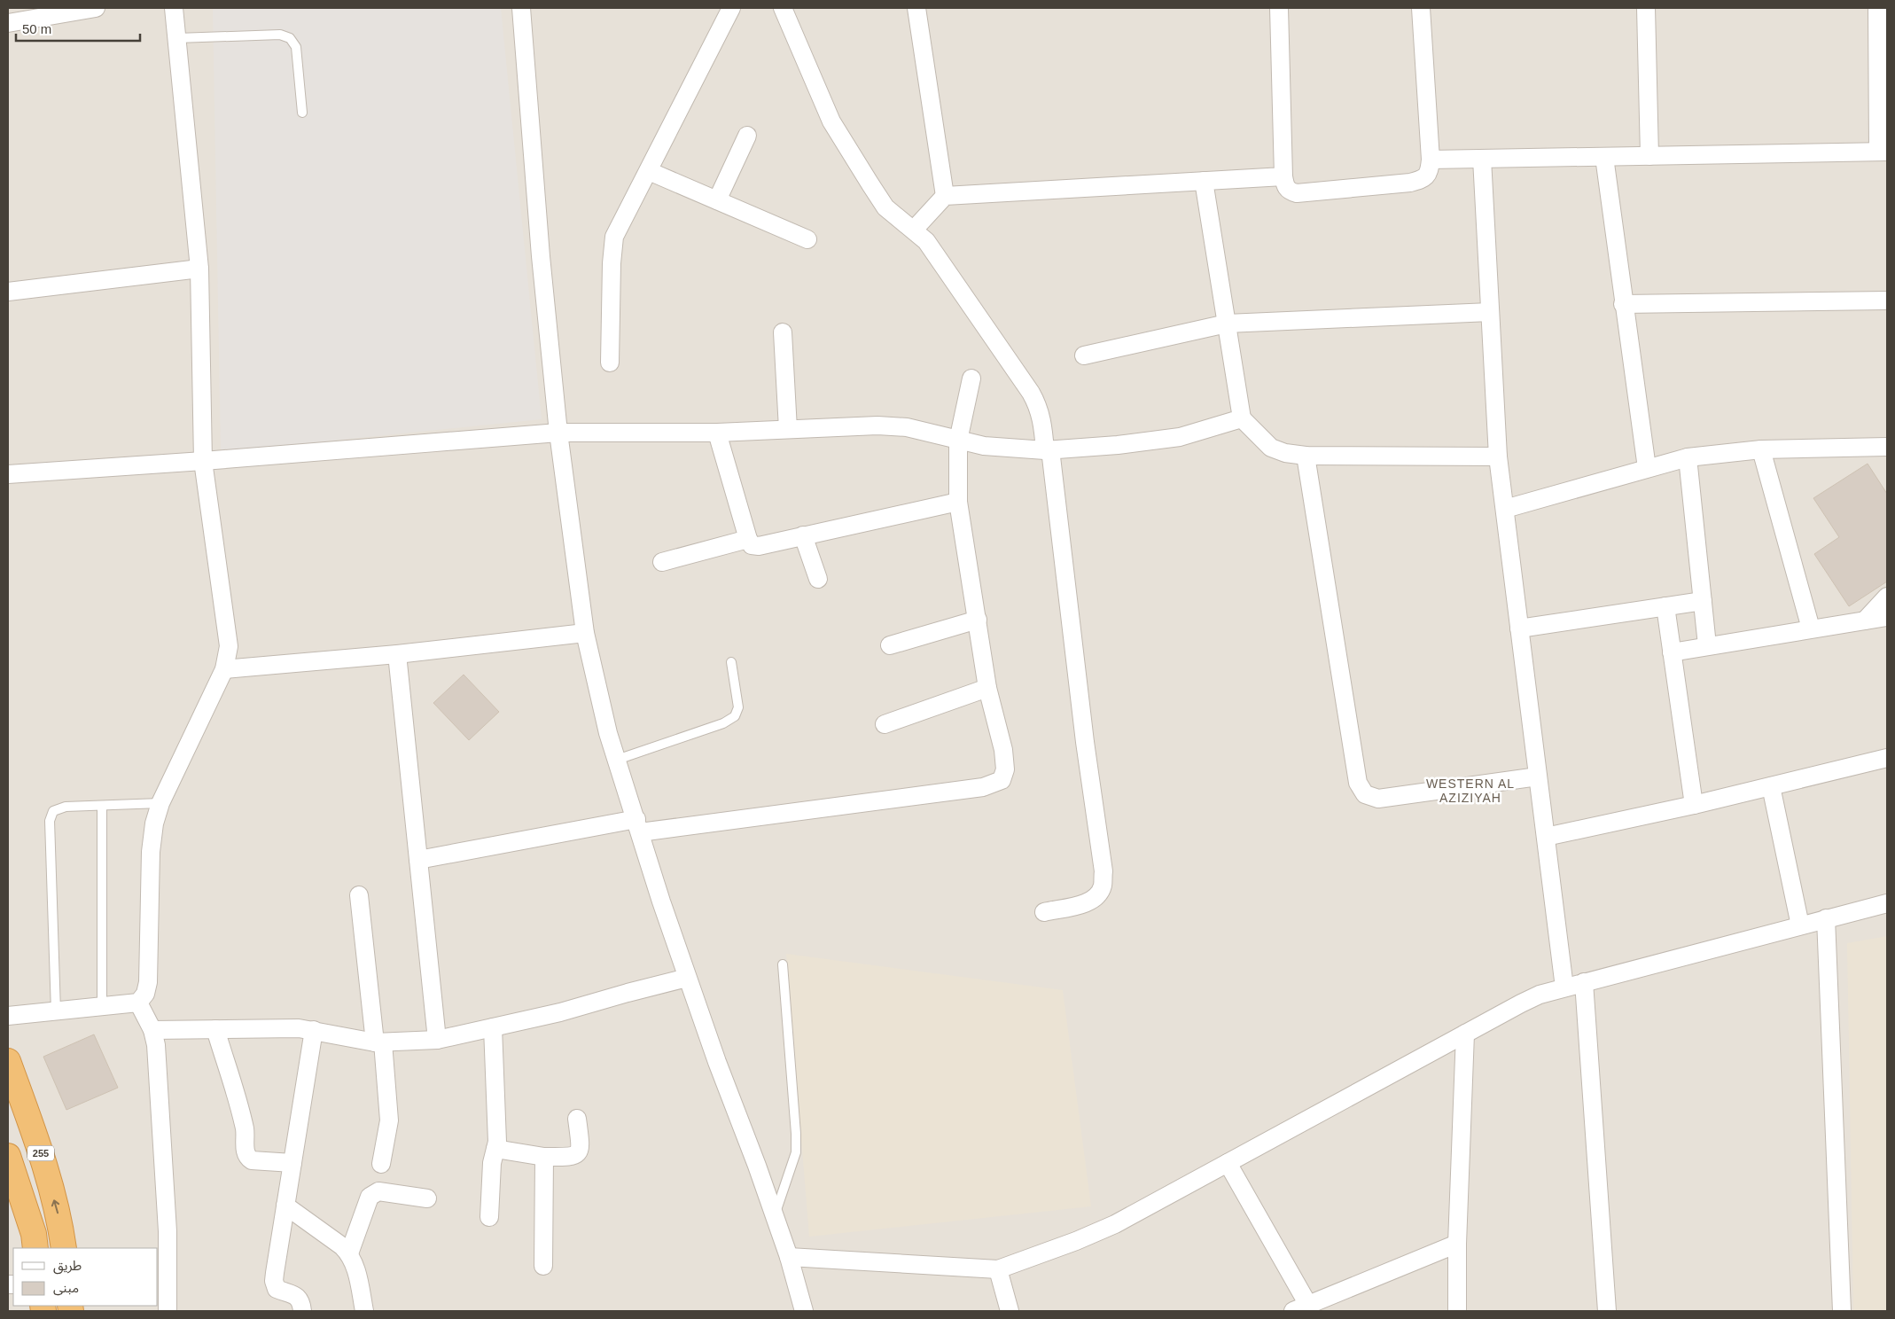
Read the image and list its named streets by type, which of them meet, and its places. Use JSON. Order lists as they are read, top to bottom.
{
  "streets": {
    "highway": ["255"]
  },
  "districts": ["WESTERN AL AZIZIYAH"],
  "legend": ["طريق", "مبنى"],
  "scale_bar": "50 m"
}
